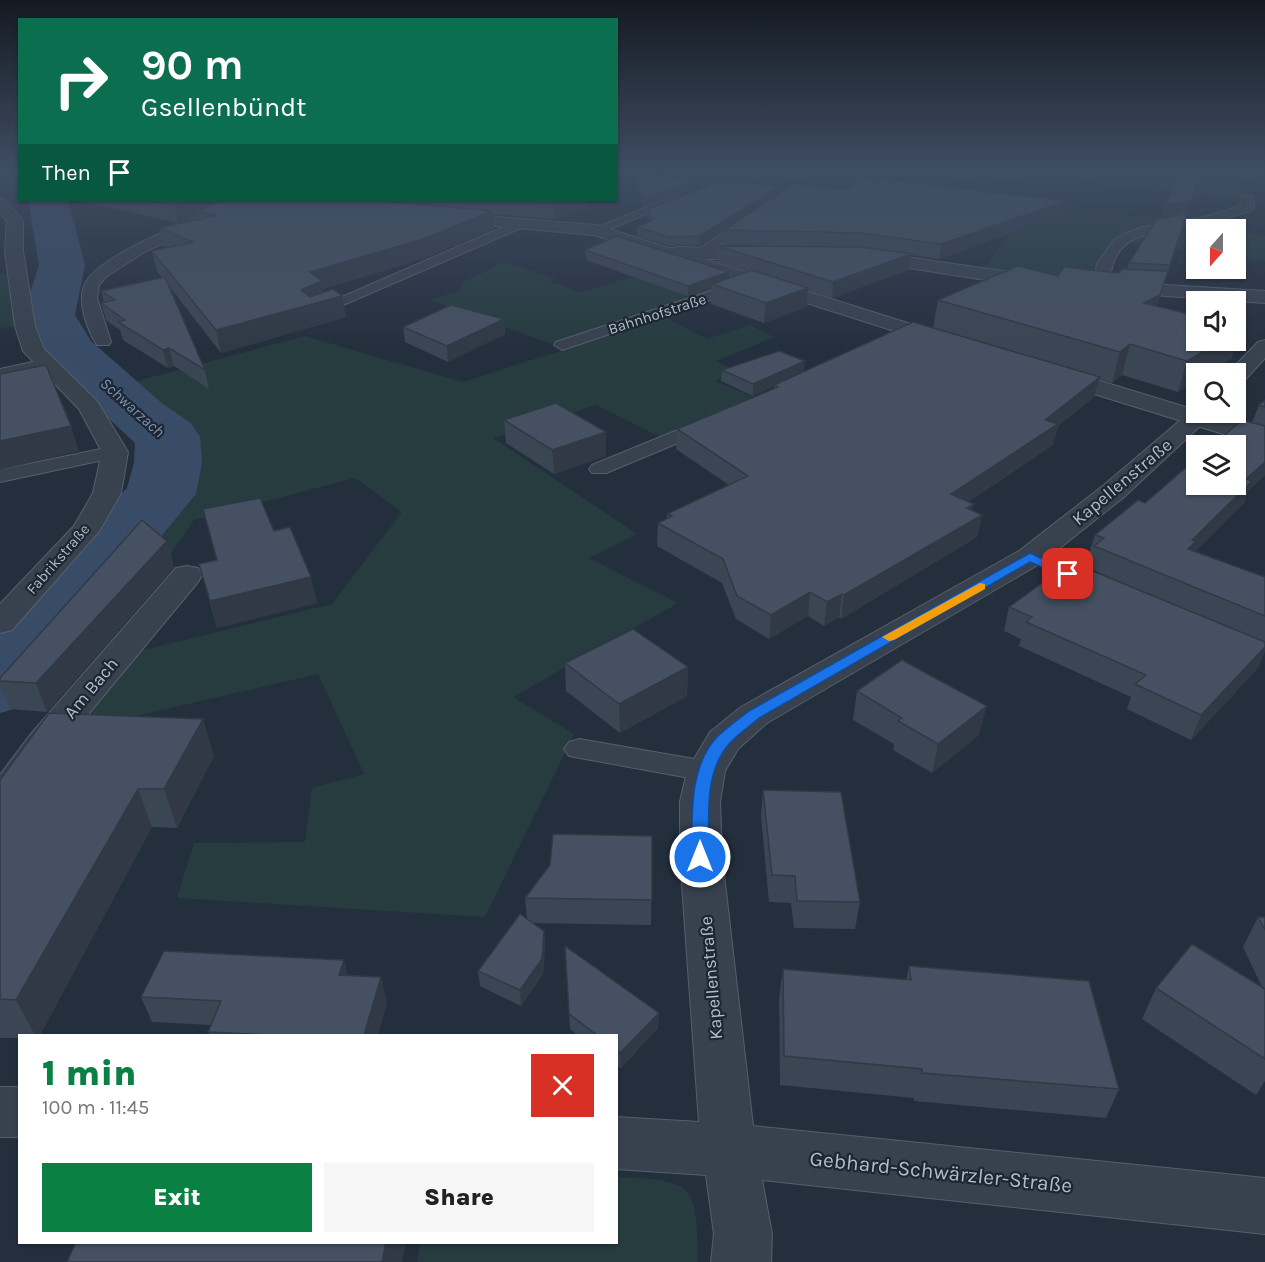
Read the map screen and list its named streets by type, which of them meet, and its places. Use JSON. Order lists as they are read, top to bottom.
{
  "streets": {
    "street": [
      "Bahnhofstraße",
      "Kapellenstraße",
      "Fabrikstraße",
      "Am Bach",
      "Gebhard-Schwärzler-Straße"
    ]
  },
  "crossings": [
    ["Kapellenstraße", "Gebhard-Schwärzler-Straße"]
  ],
  "water": ["Schwarzach"],
  "north": "bottom",
  "page": {
    "turn": ["90 m", "Gsellenbündt"],
    "then": "Then",
    "heading": ["1 min", "100 m · 11:45"],
    "buttons": ["Exit", "Share"]
  }
}
